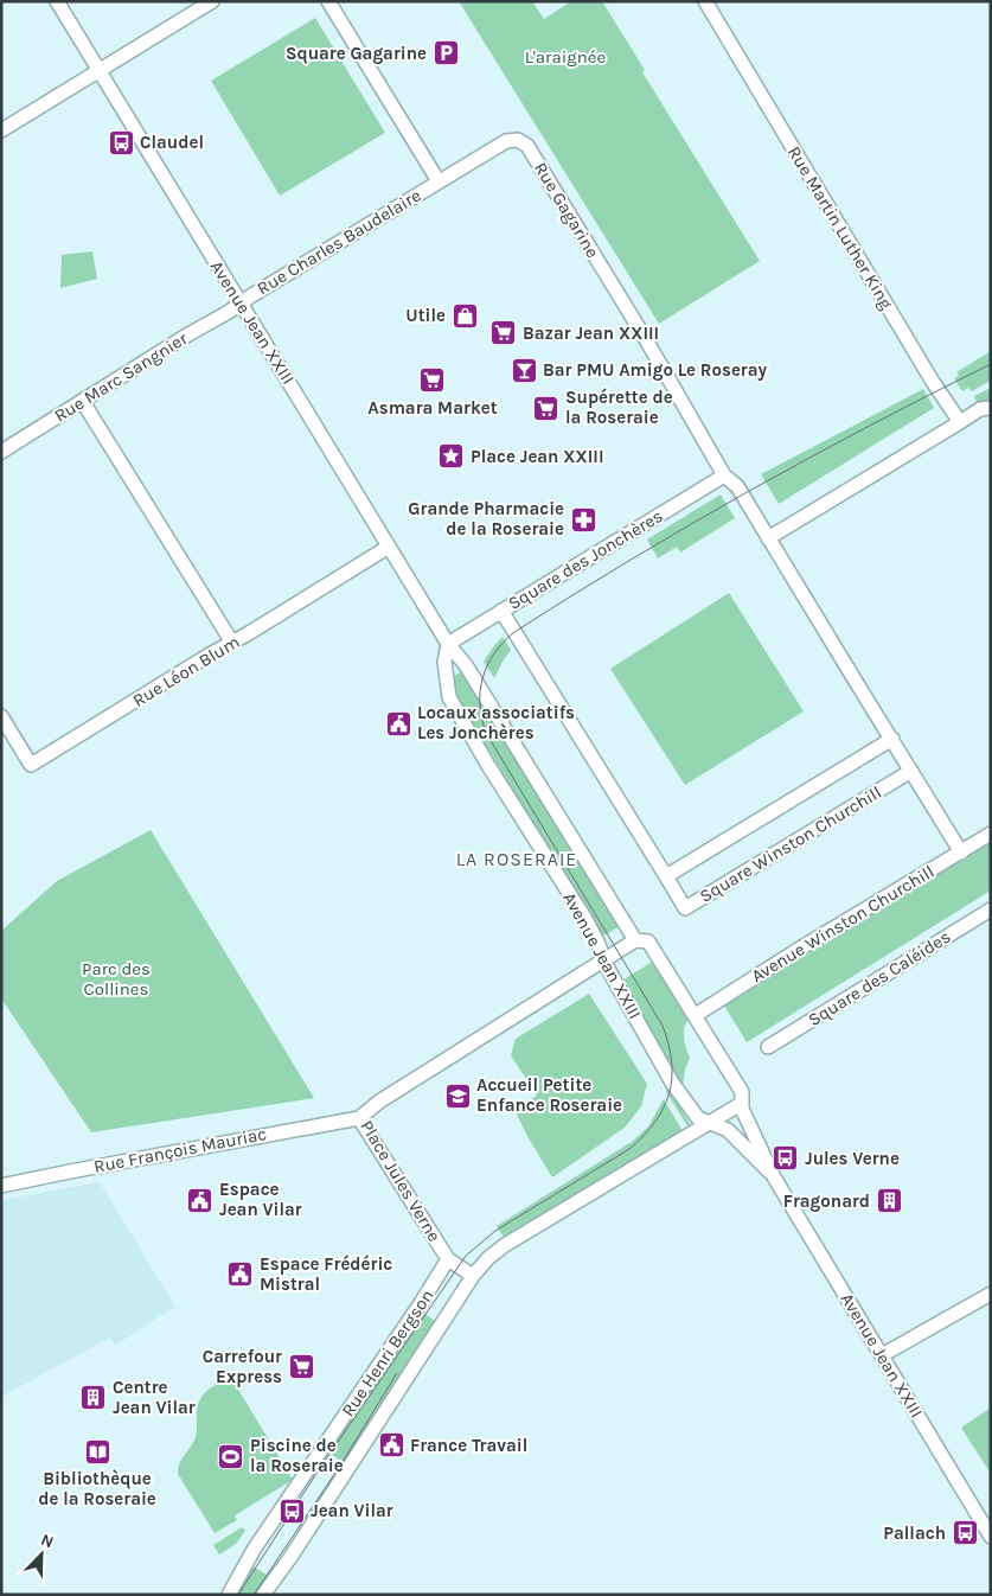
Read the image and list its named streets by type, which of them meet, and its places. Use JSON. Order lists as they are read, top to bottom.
{
  "streets": {
    "street": [
      "Rue Gagarine",
      "Rue Martin Luther King",
      "Rue Charles Baudelaire",
      "Avenue Jean XXIII",
      "Rue Marc Sangnier",
      "Square des Jonchères",
      "Rue Léon Blum",
      "Square Winston Churchill",
      "Avenue Winston Churchill",
      "Square des Caléides",
      "Rue François Mauriac",
      "Place Jules Verne",
      "Rue Henri Bergson"
    ]
  },
  "crossings": [
    ["Rue Gagarine", "Rue Charles Baudelaire"],
    ["Rue Gagarine", "Square des Jonchères"],
    ["Rue Charles Baudelaire", "Avenue Jean XXIII"],
    ["Rue Charles Baudelaire", "Rue Marc Sangnier"],
    ["Avenue Jean XXIII", "Rue Marc Sangnier"],
    ["Avenue Jean XXIII", "Square des Jonchères"],
    ["Avenue Jean XXIII", "Rue Léon Blum"],
    ["Avenue Jean XXIII", "Avenue Winston Churchill"],
    ["Avenue Jean XXIII", "Place Jules Verne"],
    ["Rue François Mauriac", "Place Jules Verne"],
    ["Place Jules Verne", "Rue Henri Bergson"]
  ],
  "districts": ["LA ROSERAIE"],
  "parks": ["L'araignée", "Parc des Collines"],
  "places": {
    "parking": ["Square Gagarine"],
    "bus stop": [
      "Claudel",
      "Jules Verne",
      "Jean Vilar",
      "Pallach"
    ],
    "shop": ["Utile"],
    "supermarket": [
      "Bazar Jean XXIII",
      "Asmara Market",
      "Supérette de la Roseraie",
      "Carrefour Express"
    ],
    "bar": ["Bar PMU Amigo Le Roseray"],
    "place": ["Place Jean XXIII"],
    "pharmacy": ["Grande Pharmacie de la Roseraie"],
    "public building": [
      "Locaux associatifs Les Jonchères",
      "Espace Jean Vilar",
      "Espace Frédéric Mistral",
      "France Travail"
    ],
    "school or university": ["Accueil Petite Enfance Roseraie"],
    "building": ["Fragonard", "Centre Jean Vilar"],
    "library": ["Bibliothèque de la Roseraie"],
    "sports": ["Piscine de la Roseraie"]
  },
  "north": "top right"
}
